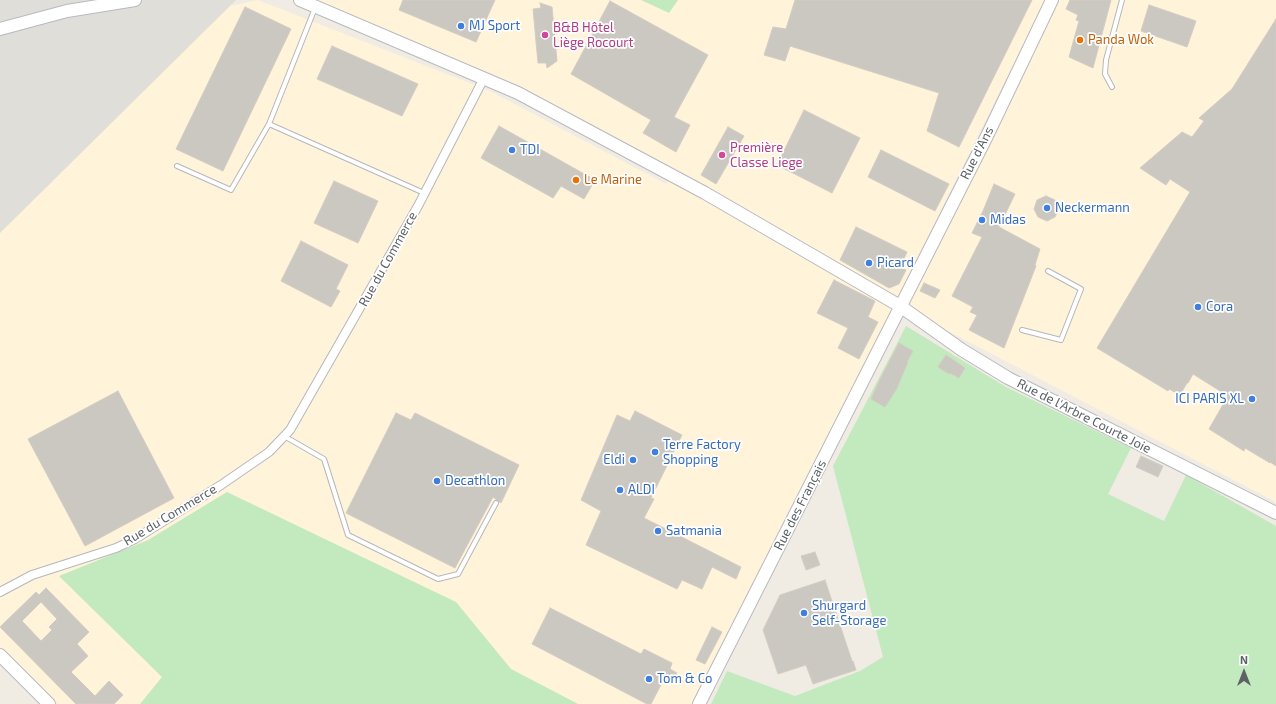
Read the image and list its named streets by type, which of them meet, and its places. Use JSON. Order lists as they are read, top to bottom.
{
  "streets": {
    "street": [
      "Rue d'Ans",
      "Rue du Commerce",
      "Rue de l'Arbre Courte Joie",
      "Rue des Français"
    ]
  },
  "crossings": [
    ["Rue d'Ans", "Rue de l'Arbre Courte Joie"],
    ["Rue d'Ans", "Rue des Français"],
    ["Rue du Commerce", "Rue de l'Arbre Courte Joie"],
    ["Rue de l'Arbre Courte Joie", "Rue des Français"]
  ],
  "places": [
    "MJ Sport",
    "B&B Hôtel Liège Rocourt",
    "Panda Wok",
    "TDI",
    "Première Classe Liege",
    "Le Marine",
    "Neckermann",
    "Midas",
    "Picard",
    "Cora",
    "ICI PARIS XL",
    "Terre Factory Shopping",
    "Eldi",
    "Decathlon",
    "ALDI",
    "Satmania",
    "Shurgard Self-Storage",
    "Tom & Co"
  ],
  "north": "top"
}
